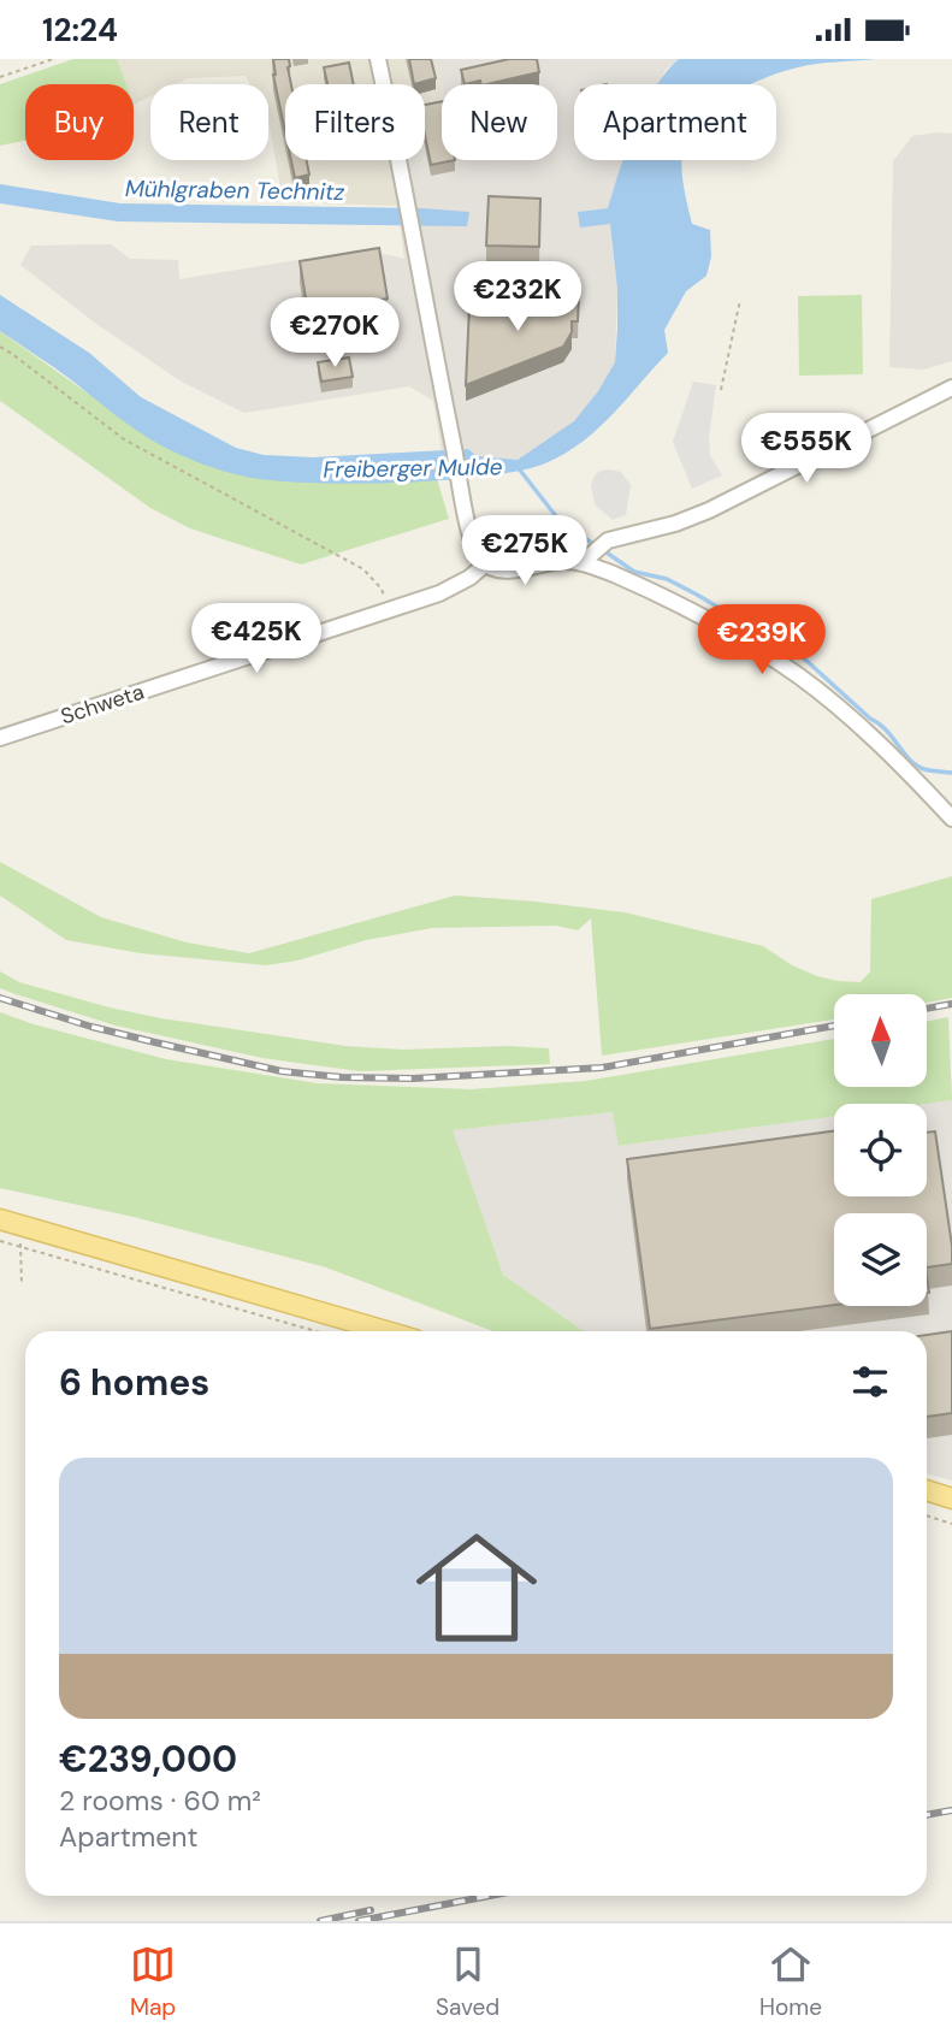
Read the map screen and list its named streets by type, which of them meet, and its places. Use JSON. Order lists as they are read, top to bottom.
{
  "streets": {
    "street": ["Schweta"]
  },
  "water": ["Mühlgraben Technitz", "Freiberger Mulde"],
  "north": "top",
  "page": {
    "status": "12:24",
    "chip": [
      "Buy",
      "Rent",
      "Filters",
      "New",
      "Apartment"
    ],
    "price": [
      "€232K",
      "€270K",
      "€555K",
      "€275K",
      "€425K",
      "€239K"
    ],
    "heading": "6 homes",
    "list": [
      {
        "name": "€239,000",
        "note": "2 rooms · 60 m² · Apartment"
      }
    ],
    "tabs": ["Map", "Saved", "Home"]
  }
}
